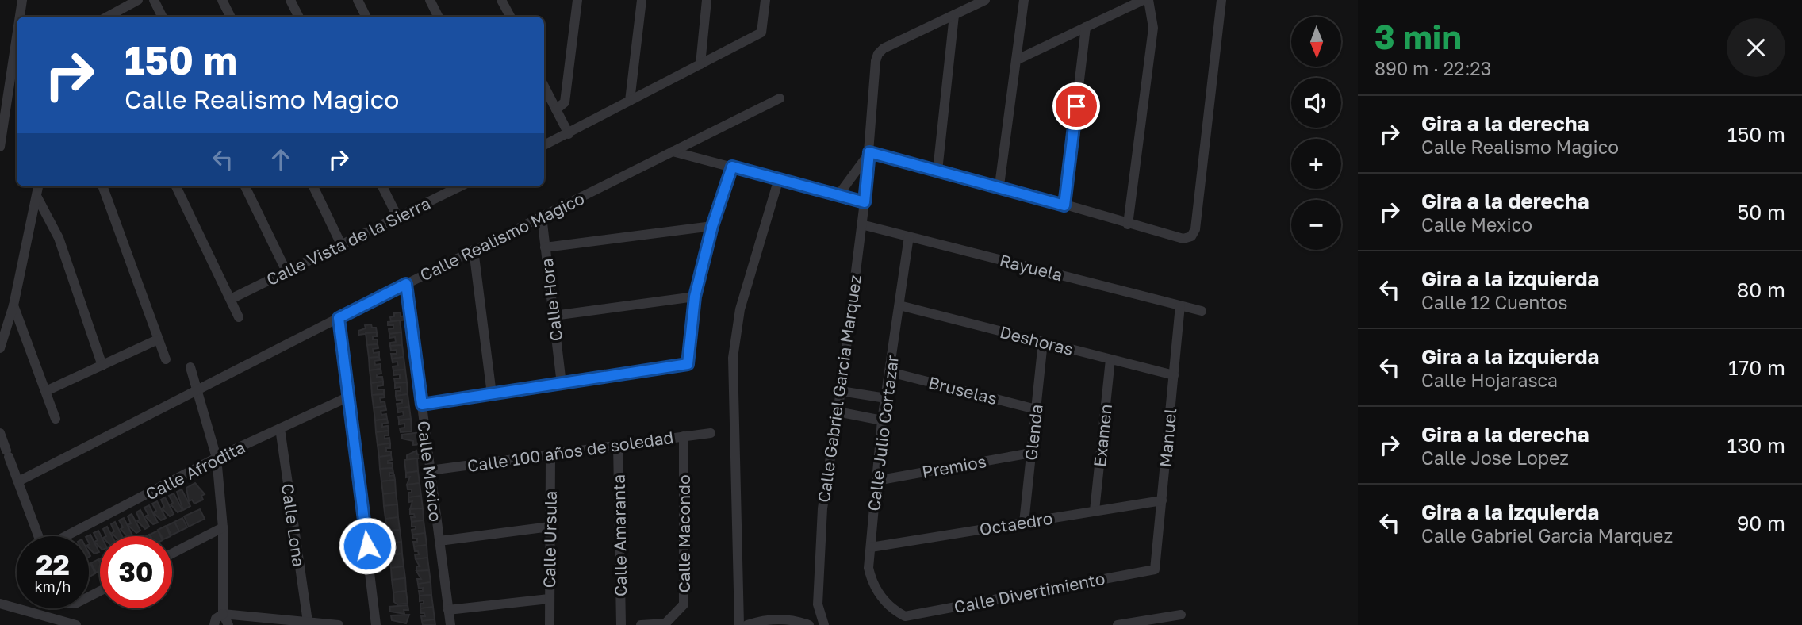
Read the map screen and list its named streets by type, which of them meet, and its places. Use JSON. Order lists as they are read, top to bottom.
{
  "streets": {
    "street": [
      "Calle Realismo Magico",
      "Calle Vista de la Sierra",
      "Rayuela",
      "Calle Hora",
      "Deshoras",
      "Calle Gabriel Garcia Marquez",
      "Bruselas",
      "Glenda",
      "Calle Julio Cortazar",
      "Examen",
      "Manuel",
      "Calle 100 años de soledad",
      "Premios",
      "Calle Afrodita",
      "Calle Mexico",
      "Octaedro",
      "Calle Lona",
      "Calle Macondo",
      "Calle Amaranta",
      "Calle Ursula",
      "Calle Divertimiento"
    ]
  },
  "crossings": [
    ["Calle Realismo Magico", "Calle Hora"],
    ["Calle Realismo Magico", "Calle Mexico"],
    ["Rayuela", "Calle Gabriel Garcia Marquez"],
    ["Rayuela", "Calle Julio Cortazar"],
    ["Rayuela", "Manuel"],
    ["Deshoras", "Glenda"],
    ["Deshoras", "Calle Julio Cortazar"],
    ["Deshoras", "Examen"],
    ["Deshoras", "Manuel"],
    ["Bruselas", "Glenda"],
    ["Bruselas", "Calle Julio Cortazar"],
    ["Glenda", "Premios"],
    ["Glenda", "Octaedro"],
    ["Calle Julio Cortazar", "Premios"],
    ["Calle Julio Cortazar", "Octaedro"],
    ["Calle Julio Cortazar", "Calle Divertimiento"],
    ["Examen", "Octaedro"],
    ["Manuel", "Octaedro"],
    ["Manuel", "Calle Divertimiento"],
    ["Calle 100 años de soledad", "Calle Mexico"],
    ["Calle 100 años de soledad", "Calle Macondo"],
    ["Calle 100 años de soledad", "Calle Amaranta"],
    ["Calle 100 años de soledad", "Calle Ursula"],
    ["Calle Afrodita", "Calle Lona"]
  ],
  "north": "bottom",
  "page": {
    "heading": ["3 min", "890 m · 22:23"],
    "map_buttons": ["+", "−"],
    "turn": ["150 m", "Calle Realismo Magico"],
    "list": [
      {
        "name": "Gira a la derecha",
        "note": "Calle Realismo Magico",
        "value": "150 m"
      },
      {
        "name": "Gira a la derecha",
        "note": "Calle Mexico",
        "value": "50 m"
      },
      {
        "name": "Gira a la izquierda",
        "note": "Calle 12 Cuentos",
        "value": "80 m"
      },
      {
        "name": "Gira a la izquierda",
        "note": "Calle Hojarasca",
        "value": "170 m"
      },
      {
        "name": "Gira a la derecha",
        "note": "Calle Jose Lopez",
        "value": "130 m"
      },
      {
        "name": "Gira a la izquierda",
        "note": "Calle Gabriel Garcia Marquez",
        "value": "90 m"
      }
    ],
    "speed": "22 km/h",
    "limit": "30"
  }
}
